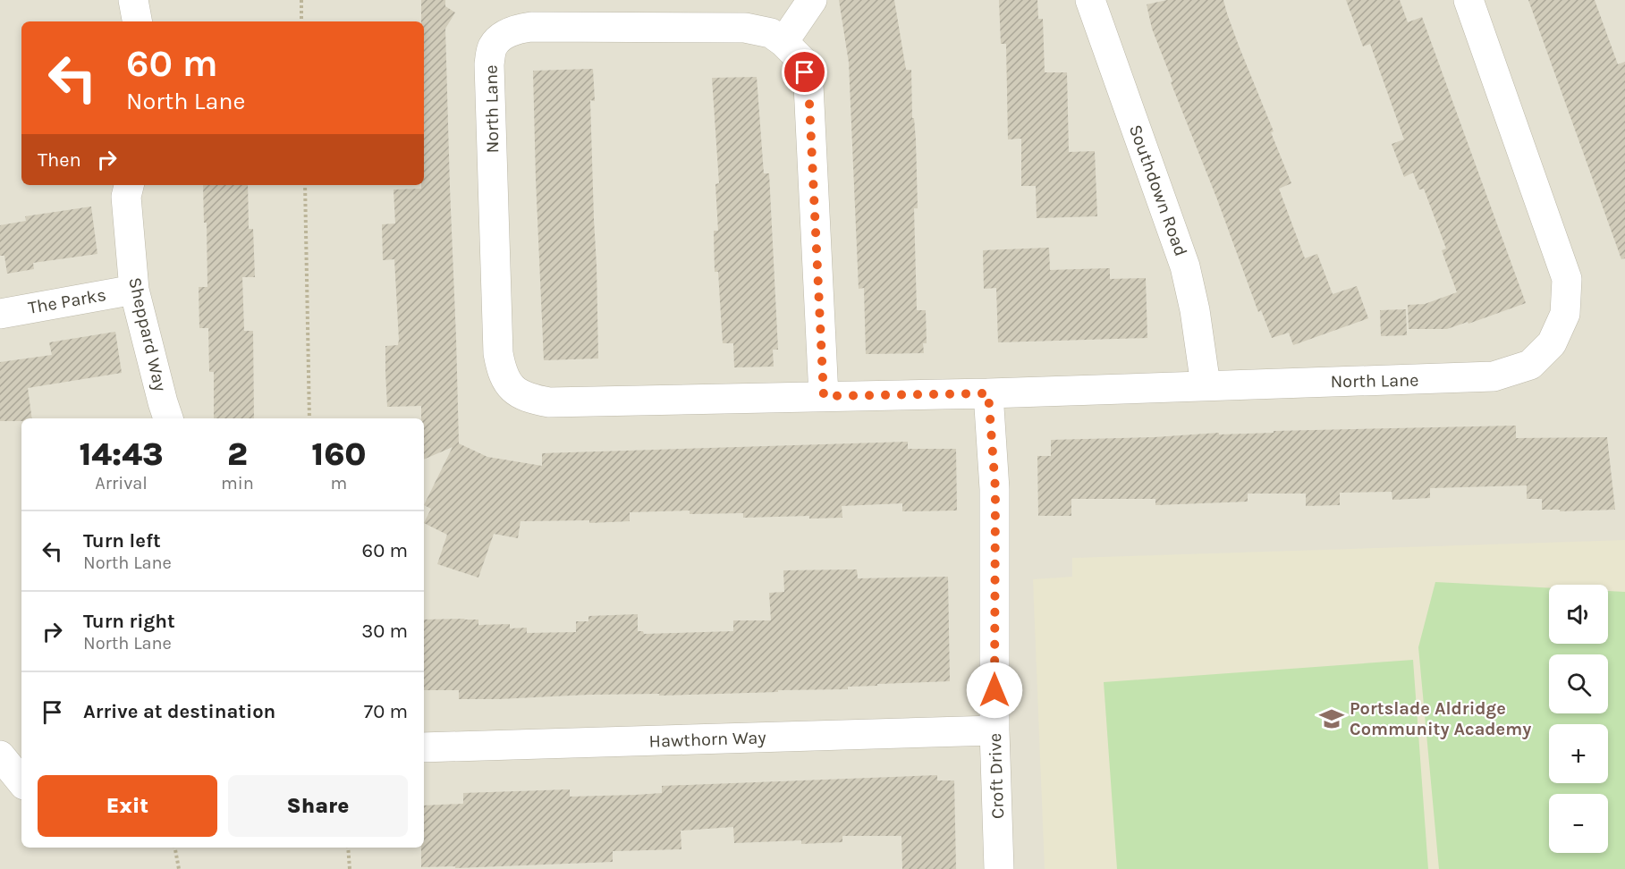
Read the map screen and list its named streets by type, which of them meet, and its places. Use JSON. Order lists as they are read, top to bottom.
{
  "streets": {
    "street": [
      "North Lane",
      "Southdown Road",
      "The Parks",
      "Sheppard Way",
      "Hawthorn Way",
      "Croft Drive"
    ]
  },
  "crossings": [
    ["North Lane", "Southdown Road"],
    ["North Lane", "Croft Drive"],
    ["The Parks", "Sheppard Way"],
    ["Hawthorn Way", "Croft Drive"]
  ],
  "places": {
    "school or university": ["Portslade Aldridge Community Academy"]
  },
  "page": {
    "turn": ["60 m", "North Lane"],
    "then": "Then",
    "eta": [
      "14:43",
      "Arrival",
      "2",
      "min",
      "160",
      "m"
    ],
    "list": [
      {
        "name": "Turn left",
        "note": "North Lane",
        "value": "60 m"
      },
      {
        "name": "Turn right",
        "note": "North Lane",
        "value": "30 m"
      },
      {
        "name": "Arrive at destination",
        "value": "70 m"
      }
    ],
    "map_buttons": ["+", "−"],
    "buttons": ["Exit", "Share"]
  }
}
